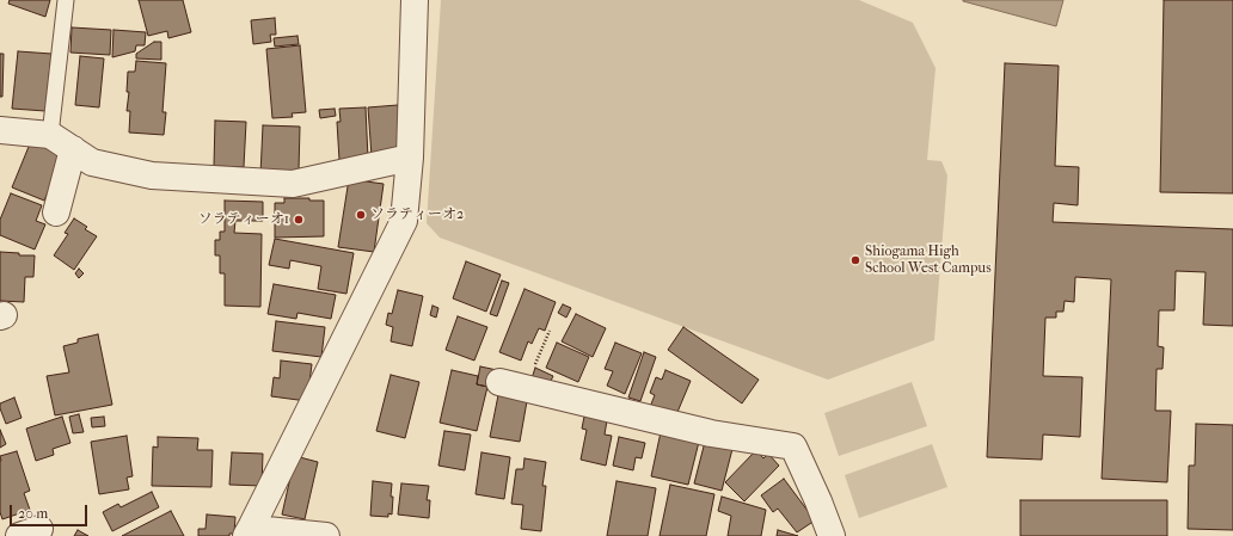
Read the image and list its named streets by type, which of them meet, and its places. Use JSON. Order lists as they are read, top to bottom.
{
  "places": ["ソラティーオ2", "ソラティーオ1", "Shiogama High School West Campus"],
  "scale_bar": "20 m"
}
